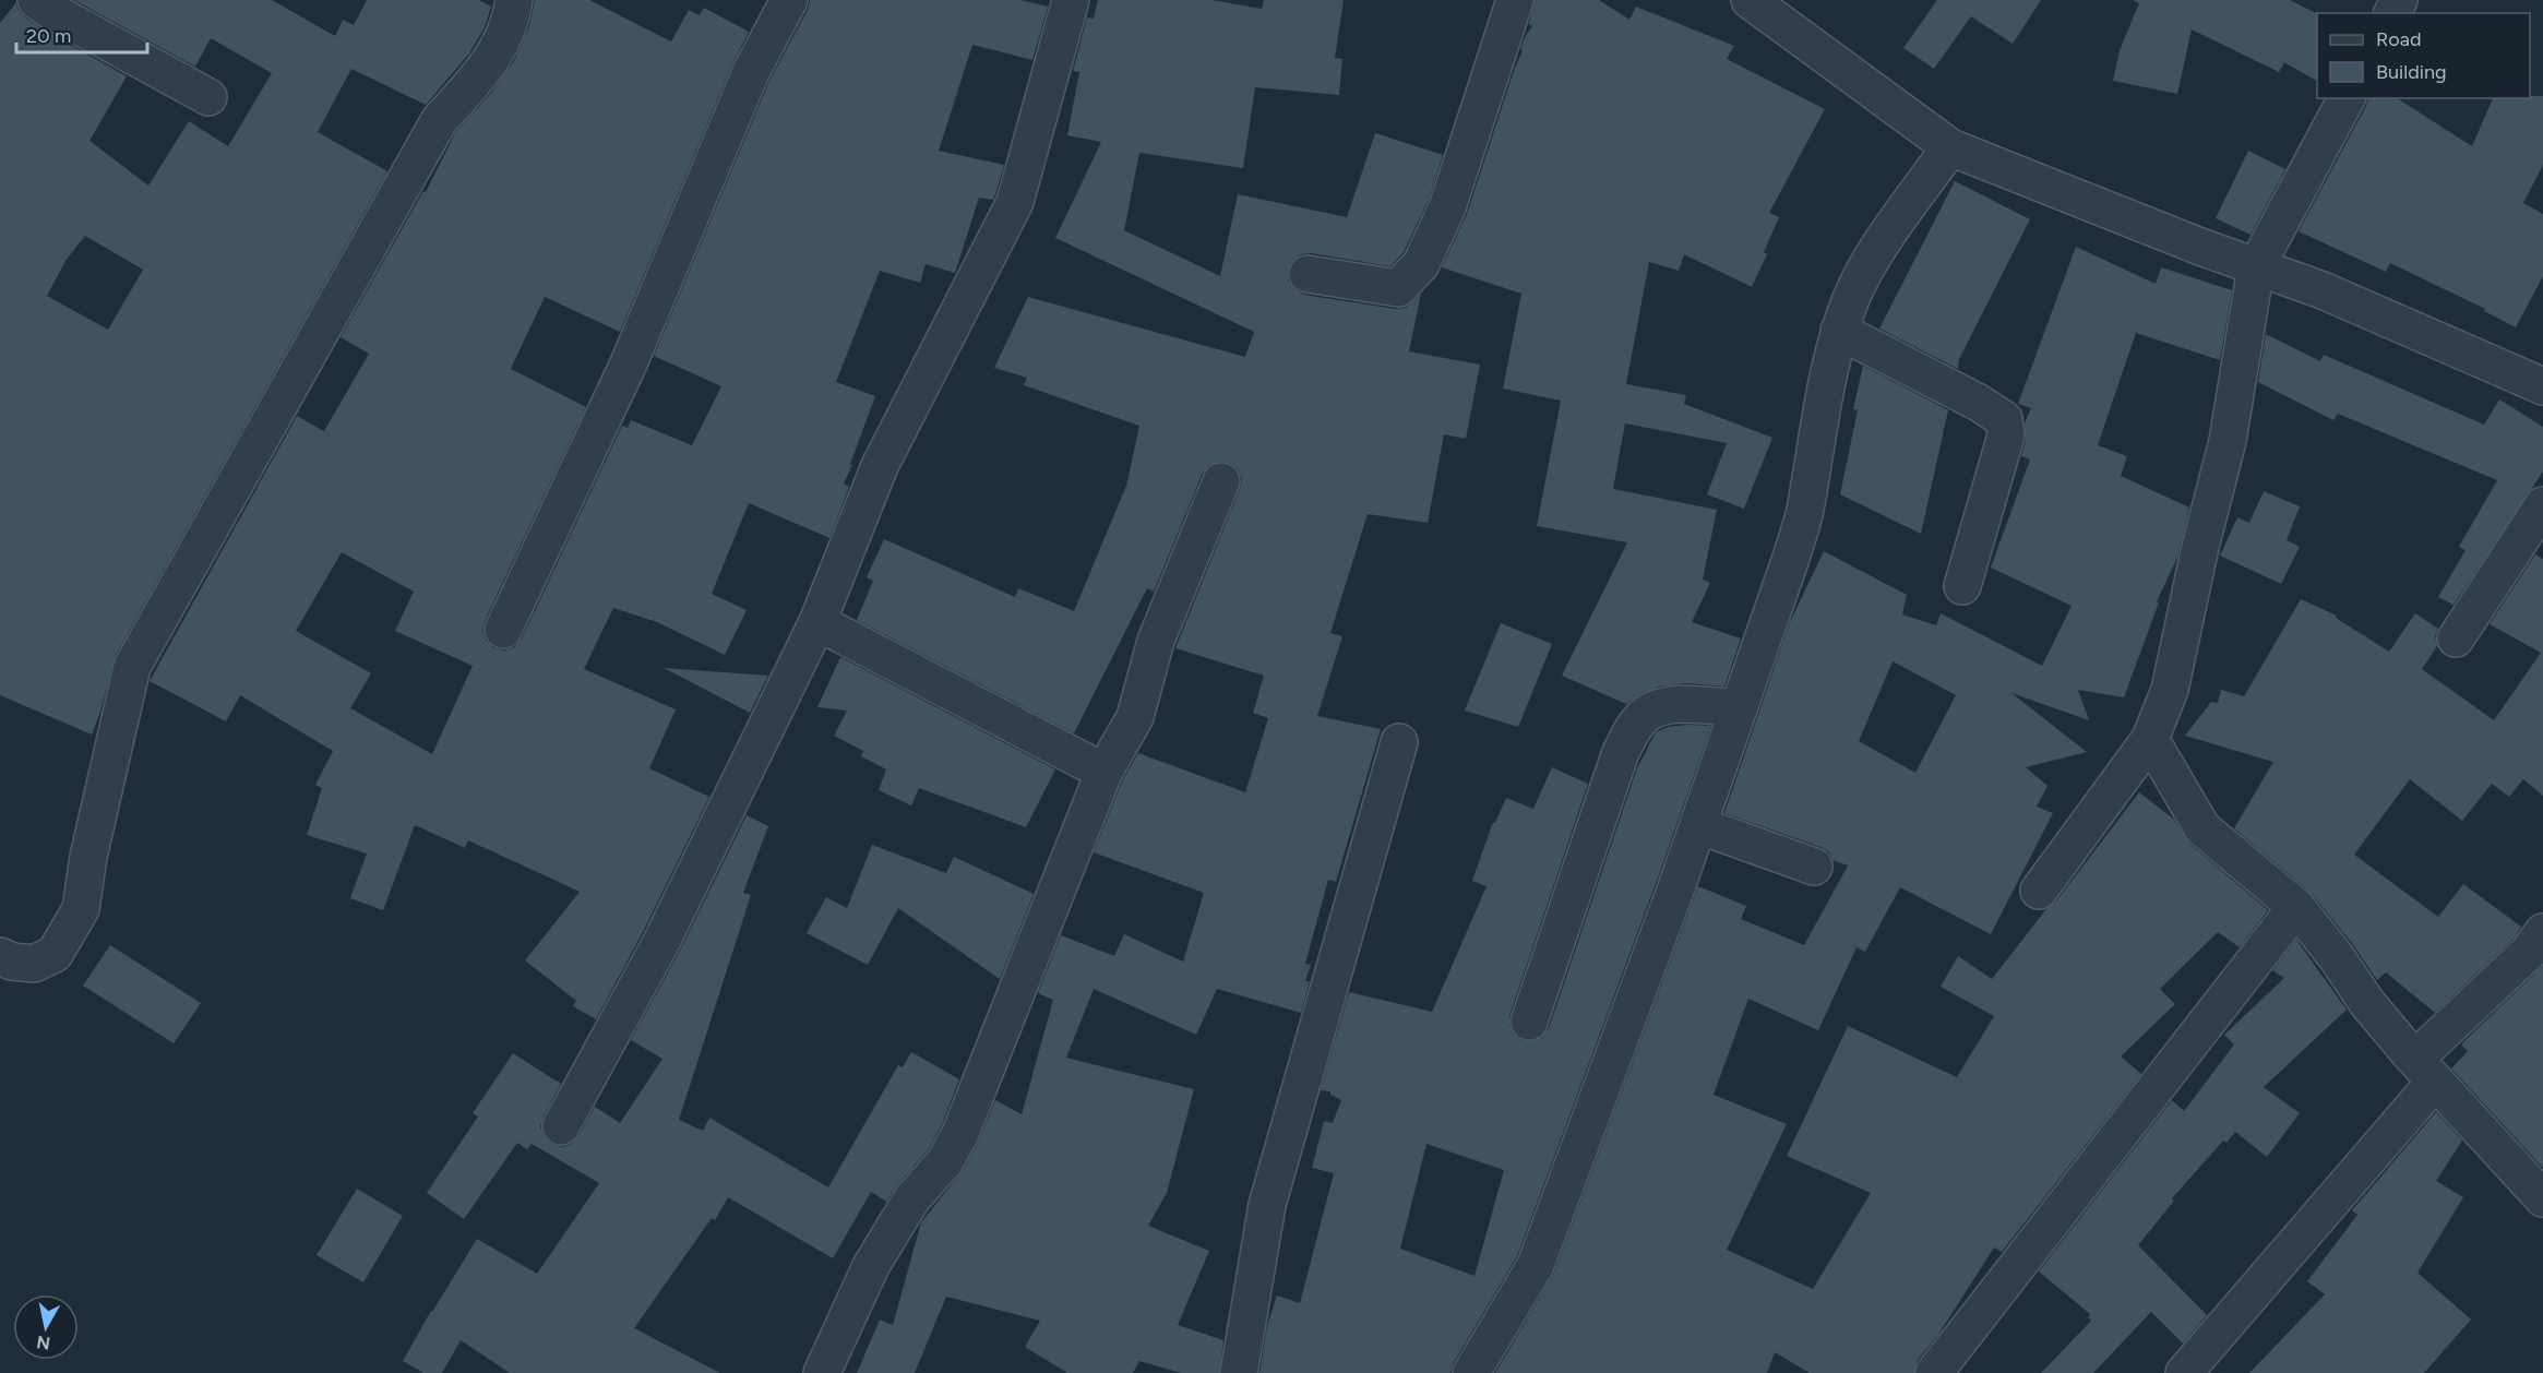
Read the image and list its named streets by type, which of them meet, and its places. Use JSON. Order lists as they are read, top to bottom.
{
  "legend": ["Road", "Building"],
  "scale_bar": "20 m",
  "north": "bottom"
}
